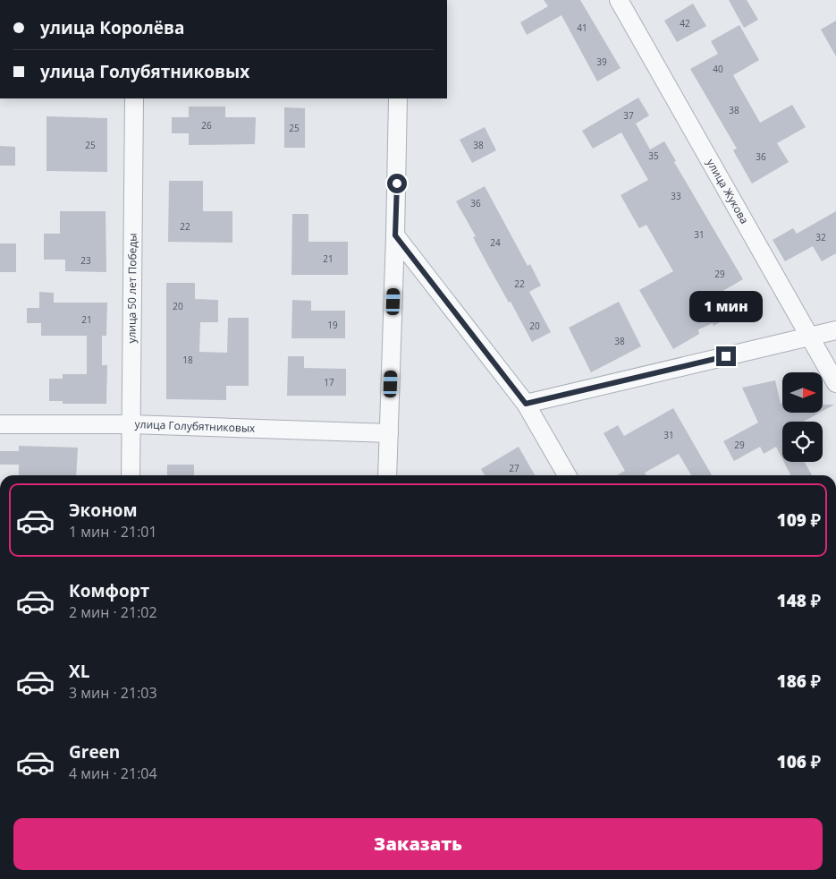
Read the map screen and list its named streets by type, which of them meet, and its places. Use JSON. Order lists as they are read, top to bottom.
{
  "streets": {
    "street": ["улица Жукова", "улица 50 лет Победы", "улица Голубятниковых"]
  },
  "crossings": [
    ["улица 50 лет Победы", "улица Голубятниковых"]
  ],
  "house_numbers": [
    "42",
    "41",
    "39",
    "40",
    "38",
    "37",
    "26",
    "25",
    "25",
    "38",
    "35",
    "36",
    "33",
    "36",
    "22",
    "31",
    "32",
    "24",
    "21",
    "23",
    "29",
    "22",
    "20",
    "21",
    "19",
    "20",
    "38",
    "18",
    "17",
    "31",
    "29",
    "27"
  ],
  "north": "right",
  "page": {
    "banner": ["улица Королёва", "улица Голубятниковых"],
    "bubble": "1 мин",
    "list": [
      {
        "name": "Эконом",
        "note": "1 мин · 21:01",
        "value": "109 ₽"
      },
      {
        "name": "Комфорт",
        "note": "2 мин · 21:02",
        "value": "148 ₽"
      },
      {
        "name": "XL",
        "note": "3 мин · 21:03",
        "value": "186 ₽"
      },
      {
        "name": "Green",
        "note": "4 мин · 21:04",
        "value": "106 ₽"
      }
    ],
    "buttons": "Заказать"
  }
}
